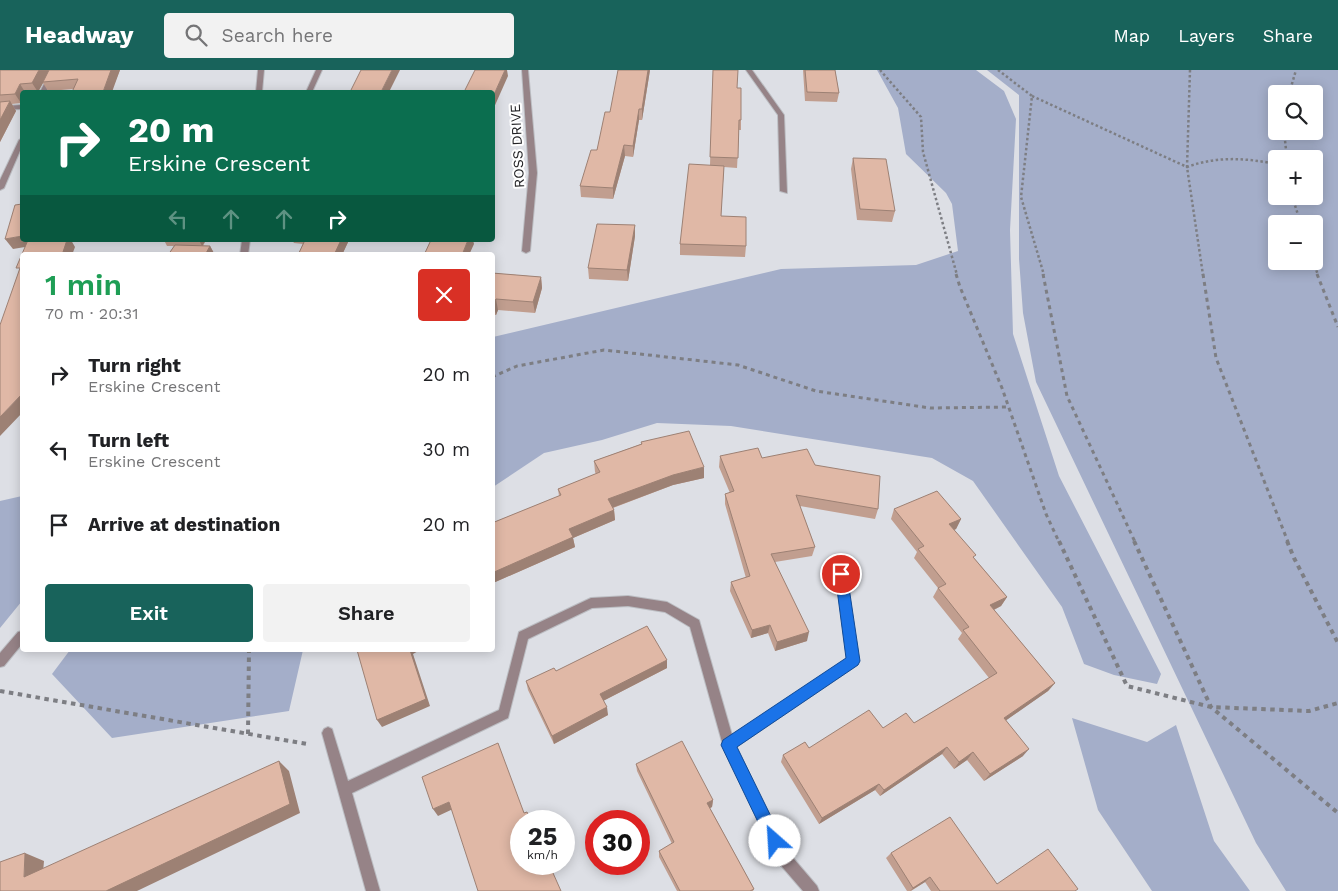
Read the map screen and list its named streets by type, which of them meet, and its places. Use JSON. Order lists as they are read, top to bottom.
{
  "streets": {
    "street": ["ROSS DRIVE"]
  },
  "page": {
    "header": "Headway",
    "search": "Search here",
    "nav": ["Map", "Layers", "Share"],
    "map_buttons": ["+", "−"],
    "turn": ["20 m", "Erskine Crescent"],
    "heading": ["1 min", "70 m · 20:31"],
    "list": [
      {
        "name": "Turn right",
        "note": "Erskine Crescent",
        "value": "20 m"
      },
      {
        "name": "Turn left",
        "note": "Erskine Crescent",
        "value": "30 m"
      },
      {
        "name": "Arrive at destination",
        "value": "20 m"
      }
    ],
    "buttons": ["Exit", "Share"],
    "speed": "25 km/h",
    "limit": "30"
  }
}
